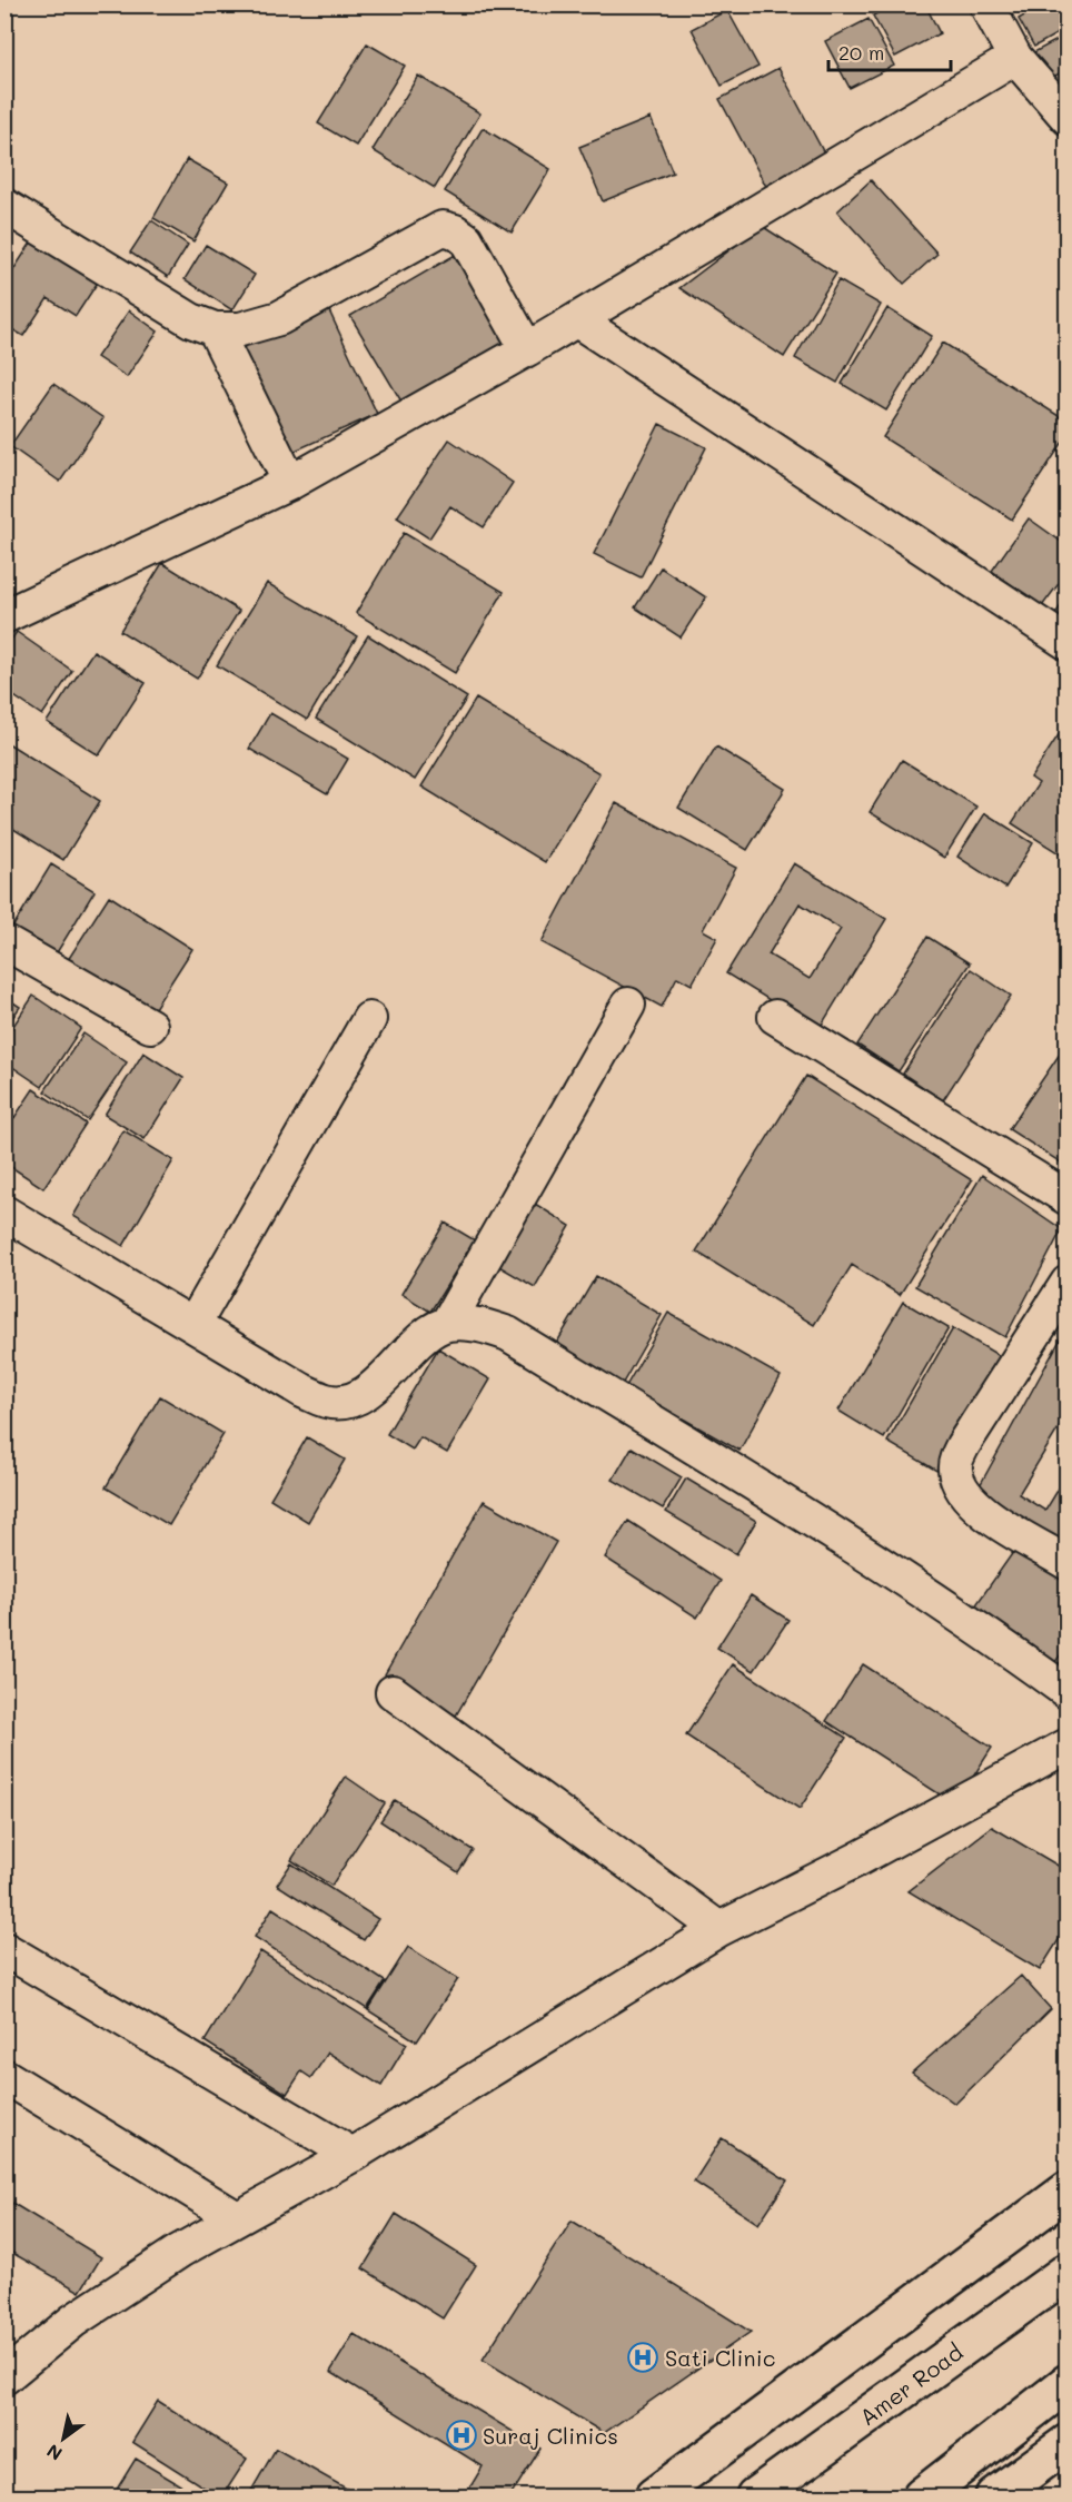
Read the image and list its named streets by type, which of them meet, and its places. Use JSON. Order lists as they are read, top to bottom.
{
  "streets": {
    "main road": ["Amer Road"]
  },
  "places": {
    "hospital": ["Sati Clinic", "Suraj Clinics"]
  },
  "scale_bar": "20 m",
  "north": "bottom left"
}
